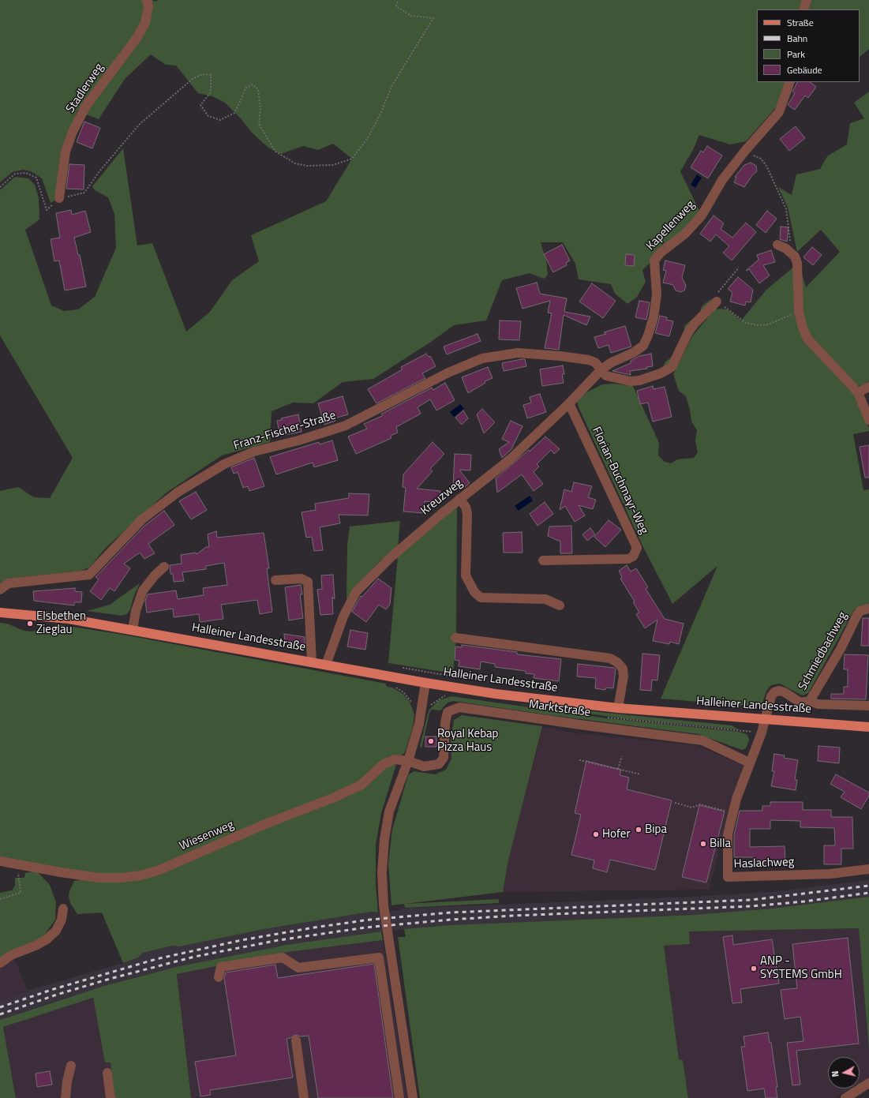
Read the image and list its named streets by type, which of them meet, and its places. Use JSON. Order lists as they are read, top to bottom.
{
  "streets": {
    "main road": ["Halleiner Landesstraße"],
    "street": [
      "Stadlerweg",
      "Kapellenweg",
      "Franz-Fischer-Straße",
      "Florian-Buchmayr-Weg",
      "Kreuzweg",
      "Schmiedbachweg",
      "Marktstraße",
      "Wiesenweg",
      "Haslachweg"
    ]
  },
  "crossings": [
    ["Kapellenweg", "Franz-Fischer-Straße"],
    ["Kapellenweg", "Kreuzweg"],
    ["Franz-Fischer-Straße", "Kreuzweg"],
    ["Florian-Buchmayr-Weg", "Kreuzweg"],
    ["Kreuzweg", "Halleiner Landesstraße"],
    ["Halleiner Landesstraße", "Schmiedbachweg"],
    ["Halleiner Landesstraße", "Haslachweg"],
    ["Schmiedbachweg", "Haslachweg"],
    ["Marktstraße", "Wiesenweg"],
    ["Marktstraße", "Haslachweg"]
  ],
  "places": [
    "Elsbethen Zieglau",
    "Royal Kebap Pizza Haus",
    "Bipa",
    "Hofer",
    "Billa",
    "ANP - SYSTEMS GmbH"
  ],
  "legend": [
    "Straße",
    "Bahn",
    "Park",
    "Gebäude"
  ],
  "north": "left"
}
